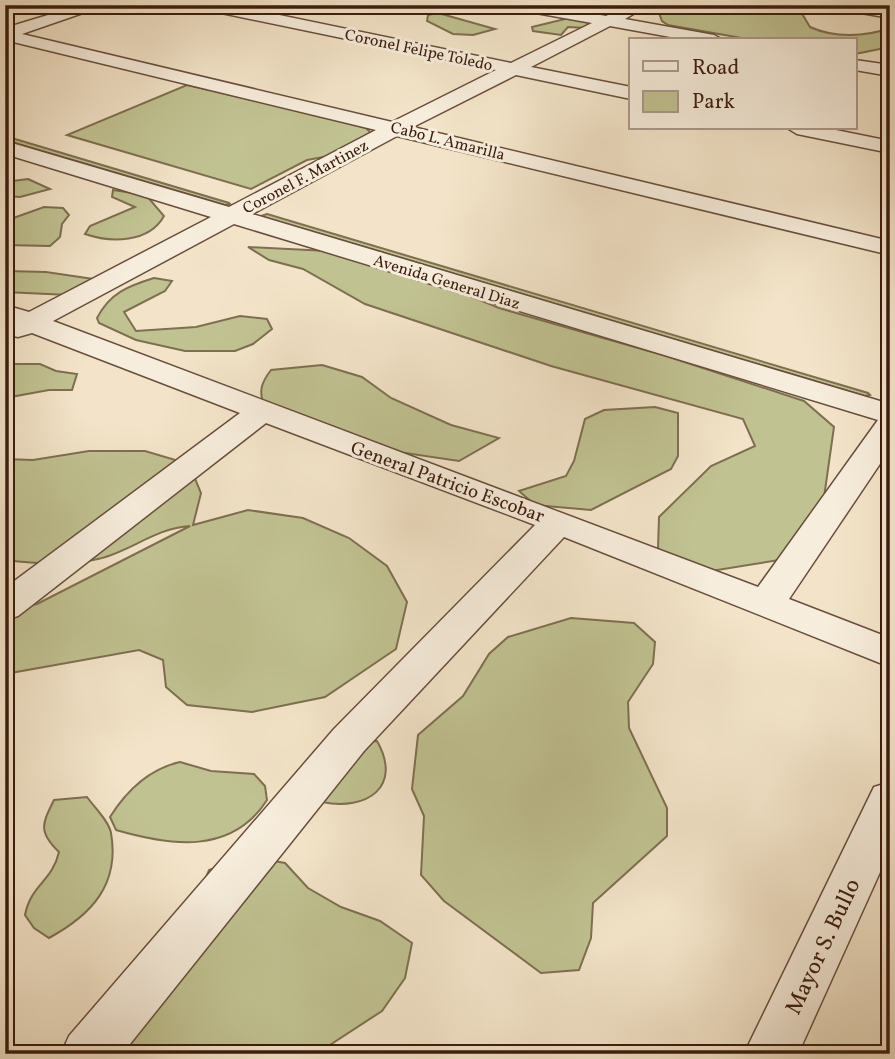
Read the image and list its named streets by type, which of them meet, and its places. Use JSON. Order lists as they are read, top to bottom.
{
  "streets": {
    "street": [
      "Coronel Felipe Toledo",
      "Cabo L. Amarilla",
      "Coronel F. Martinez",
      "Avenida General Diaz",
      "General Patricio Escobar",
      "Mayor S. Bullo"
    ]
  },
  "crossings": [
    ["Coronel Felipe Toledo", "Coronel F. Martinez"],
    ["Cabo L. Amarilla", "Coronel F. Martinez"],
    ["Coronel F. Martinez", "Avenida General Diaz"],
    ["Coronel F. Martinez", "General Patricio Escobar"]
  ],
  "legend": ["Road", "Park"]
}
